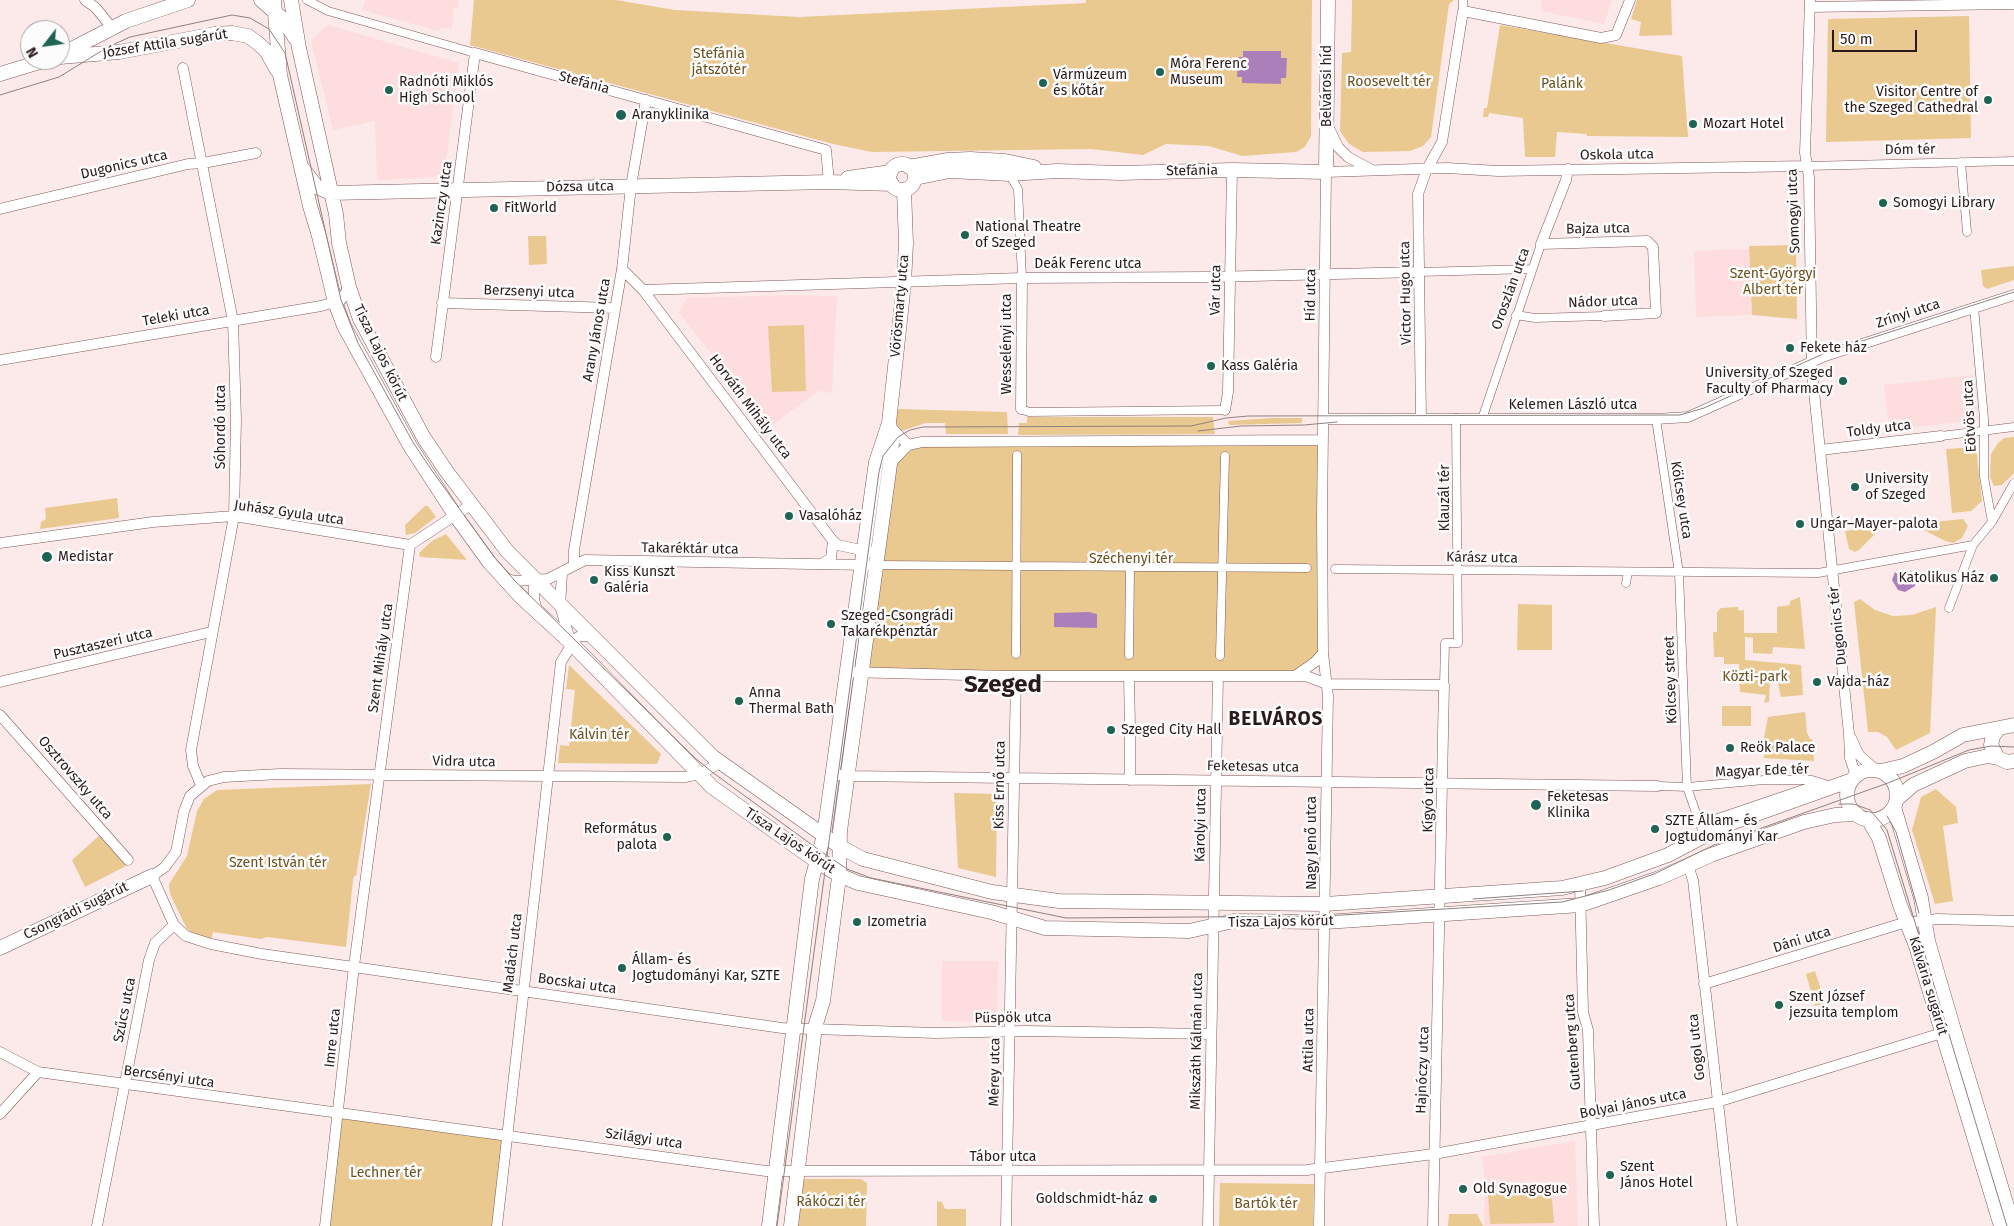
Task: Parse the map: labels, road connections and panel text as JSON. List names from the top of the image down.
{
  "streets": {
    "street": [
      "József Attila sugárút",
      "Stefánia",
      "Belvárosi híd",
      "Dóm tér",
      "Oskola utca",
      "Dugonics utca",
      "Dózsa utca",
      "Kazinczy utca",
      "Somogyi utca",
      "Bajza utca",
      "Deák Ferenc utca",
      "Oroszlán utca",
      "Vár utca",
      "Berzsenyi utca",
      "Victor Hugo utca",
      "Híd utca",
      "Nádor utca",
      "Vörösmarty utca",
      "Zrínyi utca",
      "Teleki utca",
      "Arany János utca",
      "Wesselényi utca",
      "Tisza Lajos körút",
      "Kelemen László utca",
      "Horváth Mihály utca",
      "Eötvös utca",
      "Sóhordó utca",
      "Toldy utca",
      "Klauzál tér",
      "Kölcsey utca",
      "Juhász Gyula utca",
      "Takaréktár utca",
      "Kárász utca",
      "Dugonics tér",
      "Pusztaszeri utca",
      "Szent Mihály utca",
      "Vidra utca",
      "Feketesas utca",
      "Magyar Ede tér",
      "Osztrovszky utca",
      "Kiss Ernő utca",
      "Kígyó utca",
      "Károlyi utca",
      "Nagy Jenő utca",
      "Csongrádi sugárút",
      "Dáni utca",
      "Madách utca",
      "Bocskai utca",
      "Kálvária sugárút",
      "Szűcs utca",
      "Püspök utca",
      "Imre utca",
      "Attila utca",
      "Mikszáth Kálmán utca",
      "Gutenberg utca",
      "Gogol utca",
      "Hajnóczy utca",
      "Mérey utca",
      "Bercsényi utca",
      "Bolyai János utca",
      "Szilágyi utca",
      "Tábor utca"
    ]
  },
  "crossings": [
    ["József Attila sugárút", "Tisza Lajos körút"],
    ["Stefánia", "Belvárosi híd"],
    ["Stefánia", "Dózsa utca"],
    ["Stefánia", "Kazinczy utca"],
    ["Stefánia", "Vár utca"],
    ["Stefánia", "Híd utca"],
    ["Stefánia", "Vörösmarty utca"],
    ["Stefánia", "Arany János utca"],
    ["Belvárosi híd", "Híd utca"],
    ["Dóm tér", "Oskola utca"],
    ["Dóm tér", "Somogyi utca"],
    ["Oskola utca", "Somogyi utca"],
    ["Oskola utca", "Oroszlán utca"],
    ["Oskola utca", "Victor Hugo utca"],
    ["Dugonics utca", "Sóhordó utca"],
    ["Dózsa utca", "Kazinczy utca"],
    ["Dózsa utca", "Arany János utca"],
    ["Dózsa utca", "Tisza Lajos körút"],
    ["Kazinczy utca", "Berzsenyi utca"],
    ["Somogyi utca", "Zrínyi utca"],
    ["Somogyi utca", "Kelemen László utca"],
    ["Somogyi utca", "Toldy utca"],
    ["Somogyi utca", "Kárász utca"],
    ["Somogyi utca", "Dugonics tér"],
    ["Bajza utca", "Oroszlán utca"],
    ["Bajza utca", "Nádor utca"],
    ["Deák Ferenc utca", "Oroszlán utca"],
    ["Deák Ferenc utca", "Vár utca"],
    ["Deák Ferenc utca", "Victor Hugo utca"],
    ["Deák Ferenc utca", "Híd utca"],
    ["Deák Ferenc utca", "Vörösmarty utca"],
    ["Deák Ferenc utca", "Wesselényi utca"],
    ["Deák Ferenc utca", "Horváth Mihály utca"],
    ["Oroszlán utca", "Nádor utca"],
    ["Oroszlán utca", "Kelemen László utca"],
    ["Berzsenyi utca", "Arany János utca"],
    ["Victor Hugo utca", "Kelemen László utca"],
    ["Híd utca", "Kelemen László utca"],
    ["Vörösmarty utca", "Tisza Lajos körút"],
    ["Vörösmarty utca", "Takaréktár utca"],
    ["Vörösmarty utca", "Feketesas utca"],
    ["Vörösmarty utca", "Bocskai utca"],
    ["Vörösmarty utca", "Püspök utca"],
    ["Vörösmarty utca", "Szilágyi utca"],
    ["Vörösmarty utca", "Tábor utca"],
    ["Zrínyi utca", "Kelemen László utca"],
    ["Zrínyi utca", "Eötvös utca"],
    ["Teleki utca", "Tisza Lajos körút"],
    ["Teleki utca", "Sóhordó utca"],
    ["Arany János utca", "Horváth Mihály utca"],
    ["Arany János utca", "Takaréktár utca"],
    ["Tisza Lajos körút", "Takaréktár utca"],
    ["Tisza Lajos körút", "Dugonics tér"],
    ["Tisza Lajos körút", "Kiss Ernő utca"],
    ["Tisza Lajos körút", "Kígyó utca"],
    ["Tisza Lajos körút", "Károlyi utca"],
    ["Tisza Lajos körút", "Nagy Jenő utca"],
    ["Tisza Lajos körút", "Attila utca"],
    ["Tisza Lajos körút", "Mikszáth Kálmán utca"],
    ["Tisza Lajos körút", "Gutenberg utca"],
    ["Tisza Lajos körút", "Gogol utca"],
    ["Tisza Lajos körút", "Hajnóczy utca"],
    ["Tisza Lajos körút", "Mérey utca"],
    ["Kelemen László utca", "Klauzál tér"],
    ["Kelemen László utca", "Kölcsey utca"],
    ["Sóhordó utca", "Juhász Gyula utca"],
    ["Sóhordó utca", "Pusztaszeri utca"],
    ["Klauzál tér", "Kárász utca"],
    ["Klauzál tér", "Kígyó utca"],
    ["Kölcsey utca", "Kárász utca"],
    ["Kölcsey utca", "Magyar Ede tér"],
    ["Juhász Gyula utca", "Szent Mihály utca"],
    ["Kárász utca", "Dugonics tér"],
    ["Szent Mihály utca", "Vidra utca"],
    ["Vidra utca", "Madách utca"],
    ["Feketesas utca", "Magyar Ede tér"],
    ["Feketesas utca", "Kiss Ernő utca"],
    ["Feketesas utca", "Kígyó utca"],
    ["Feketesas utca", "Károlyi utca"],
    ["Feketesas utca", "Nagy Jenő utca"],
    ["Kiss Ernő utca", "Mérey utca"],
    ["Kígyó utca", "Hajnóczy utca"],
    ["Károlyi utca", "Mikszáth Kálmán utca"],
    ["Nagy Jenő utca", "Attila utca"],
    ["Dáni utca", "Kálvária sugárút"],
    ["Dáni utca", "Gogol utca"],
    ["Madách utca", "Bocskai utca"],
    ["Madách utca", "Szilágyi utca"],
    ["Bocskai utca", "Püspök utca"],
    ["Bocskai utca", "Imre utca"],
    ["Kálvária sugárút", "Bolyai János utca"],
    ["Szűcs utca", "Bercsényi utca"],
    ["Püspök utca", "Mikszáth Kálmán utca"],
    ["Püspök utca", "Mérey utca"],
    ["Imre utca", "Bercsényi utca"],
    ["Attila utca", "Bolyai János utca"],
    ["Mikszáth Kálmán utca", "Tábor utca"],
    ["Gutenberg utca", "Bolyai János utca"],
    ["Gogol utca", "Bolyai János utca"],
    ["Hajnóczy utca", "Bolyai János utca"],
    ["Mérey utca", "Tábor utca"],
    ["Szilágyi utca", "Tábor utca"]
  ],
  "districts": ["Szeged", "BELVÁROS"],
  "parks": [
    "Stefánia játszótér",
    "Roosevelt tér",
    "Palánk",
    "Szent-Györgyi Albert tér",
    "Széchenyi tér",
    "Közti-park",
    "Kálvin tér",
    "Szent István tér",
    "Lechner tér",
    "Rákóczi tér",
    "Bartók tér"
  ],
  "places": [
    "Móra Ferenc Museum",
    "Vármúzeum és kőtár",
    "Radnóti Miklós High School",
    "Visitor Centre of the Szeged Cathedral",
    "Aranyklinika",
    "Mozart Hotel",
    "Somogyi Library",
    "FitWorld",
    "National Theatre of Szeged",
    "Fekete ház",
    "Kass Galéria",
    "University of Szeged Faculty of Pharmacy",
    "University of Szeged",
    "Vasalóház",
    "Ungár–Mayer-palota",
    "Medistar",
    "Katolikus Ház",
    "Kiss Kunszt Galéria",
    "Szeged-Csongrádi Takarékpénztár",
    "Vajda-ház",
    "Anna Thermal Bath",
    "Szeged City Hall",
    "Reök Palace",
    "Feketesas Klinika",
    "SZTE Állam- és Jogtudományi Kar",
    "Református palota",
    "Izometria",
    "Állam- és Jogtudományi Kar, SZTE",
    "Szent József jezsuita templom",
    "Szent János Hotel",
    "Old Synagogue",
    "Goldschmidt-ház"
  ],
  "scale_bar": "50 m",
  "north": "bottom left"
}
